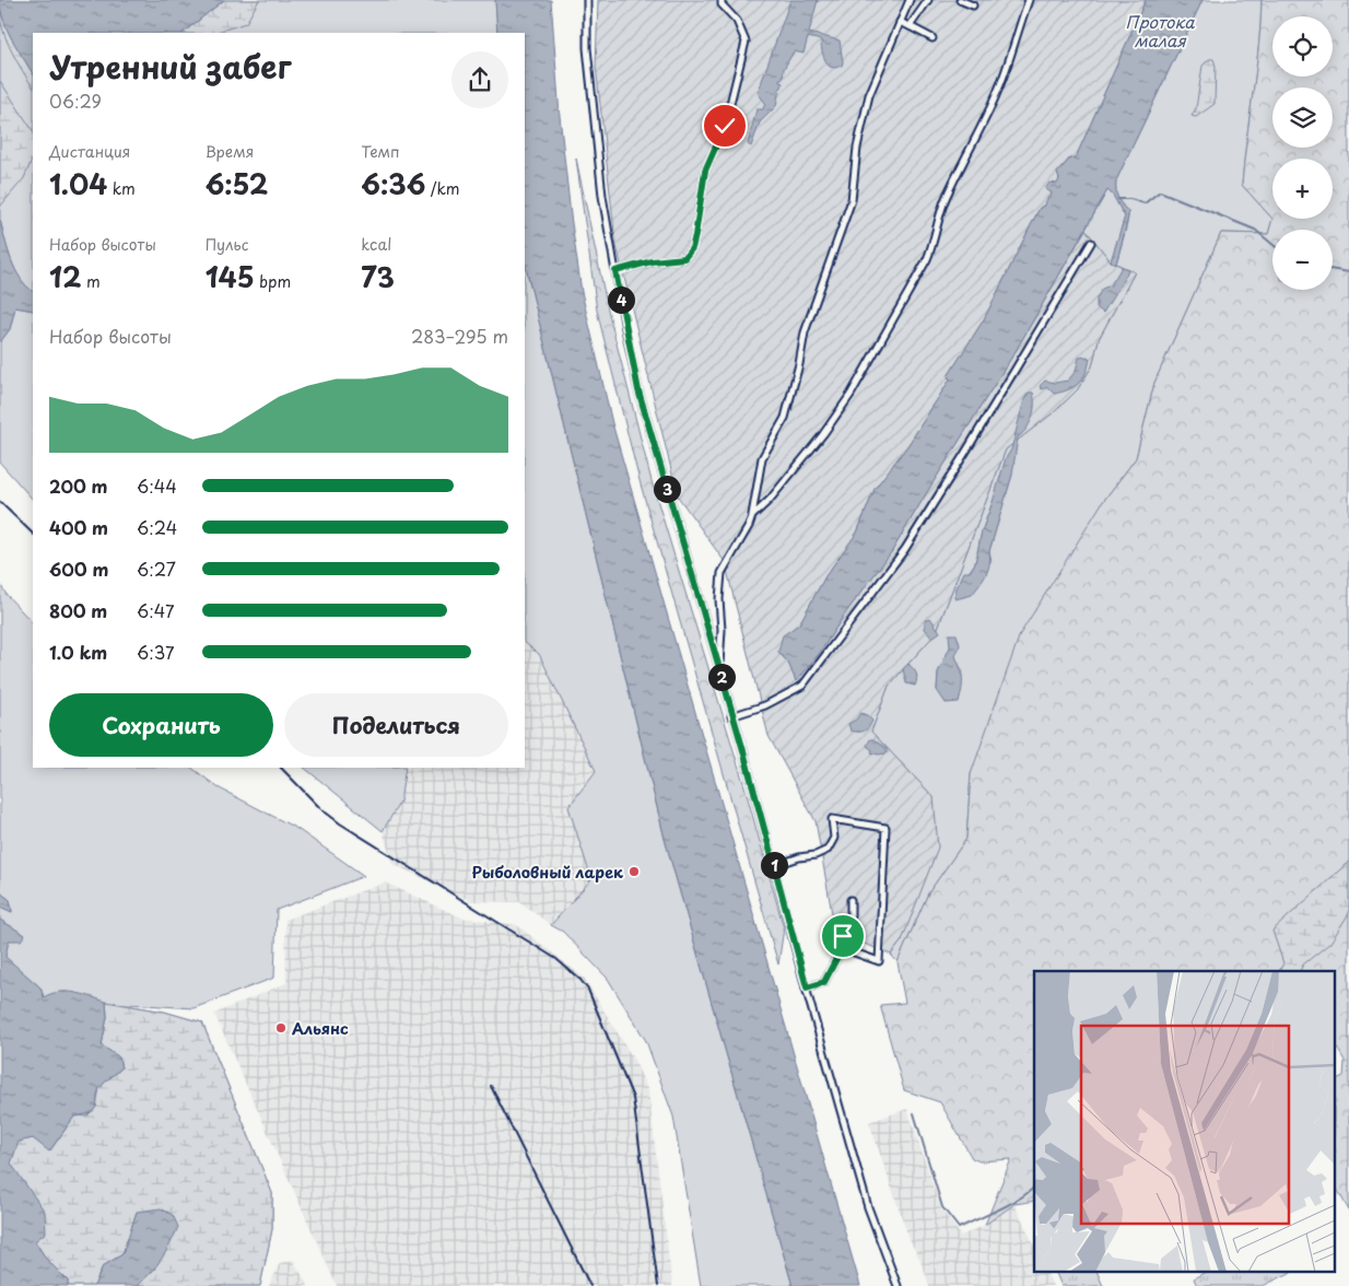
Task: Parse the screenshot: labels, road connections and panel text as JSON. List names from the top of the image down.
{
  "water": ["Протока малая"],
  "places": ["Рыболовный ларек", "Альянс"],
  "page": {
    "map_buttons": ["+", "−"],
    "heading": ["Утренний забег", "06:29"],
    "stats": [
      ["Дистанция", "1.04 km"],
      ["Время", "6:52"],
      ["Темп", "6:36 /km"],
      ["Набор высоты", "12 m"],
      ["Пульс", "145 bpm"],
      ["kcal", "73"]
    ],
    "pins": [
      "4",
      "3",
      "2",
      "1"
    ],
    "chart": ["Набор высоты", "283–295 m"],
    "list": [
      {
        "name": "200 m",
        "note": "6:44"
      },
      {
        "name": "400 m",
        "note": "6:24"
      },
      {
        "name": "600 m",
        "note": "6:27"
      },
      {
        "name": "800 m",
        "note": "6:47"
      },
      {
        "name": "1.0 km",
        "note": "6:37"
      }
    ],
    "buttons": ["Сохранить", "Поделиться"]
  }
}
